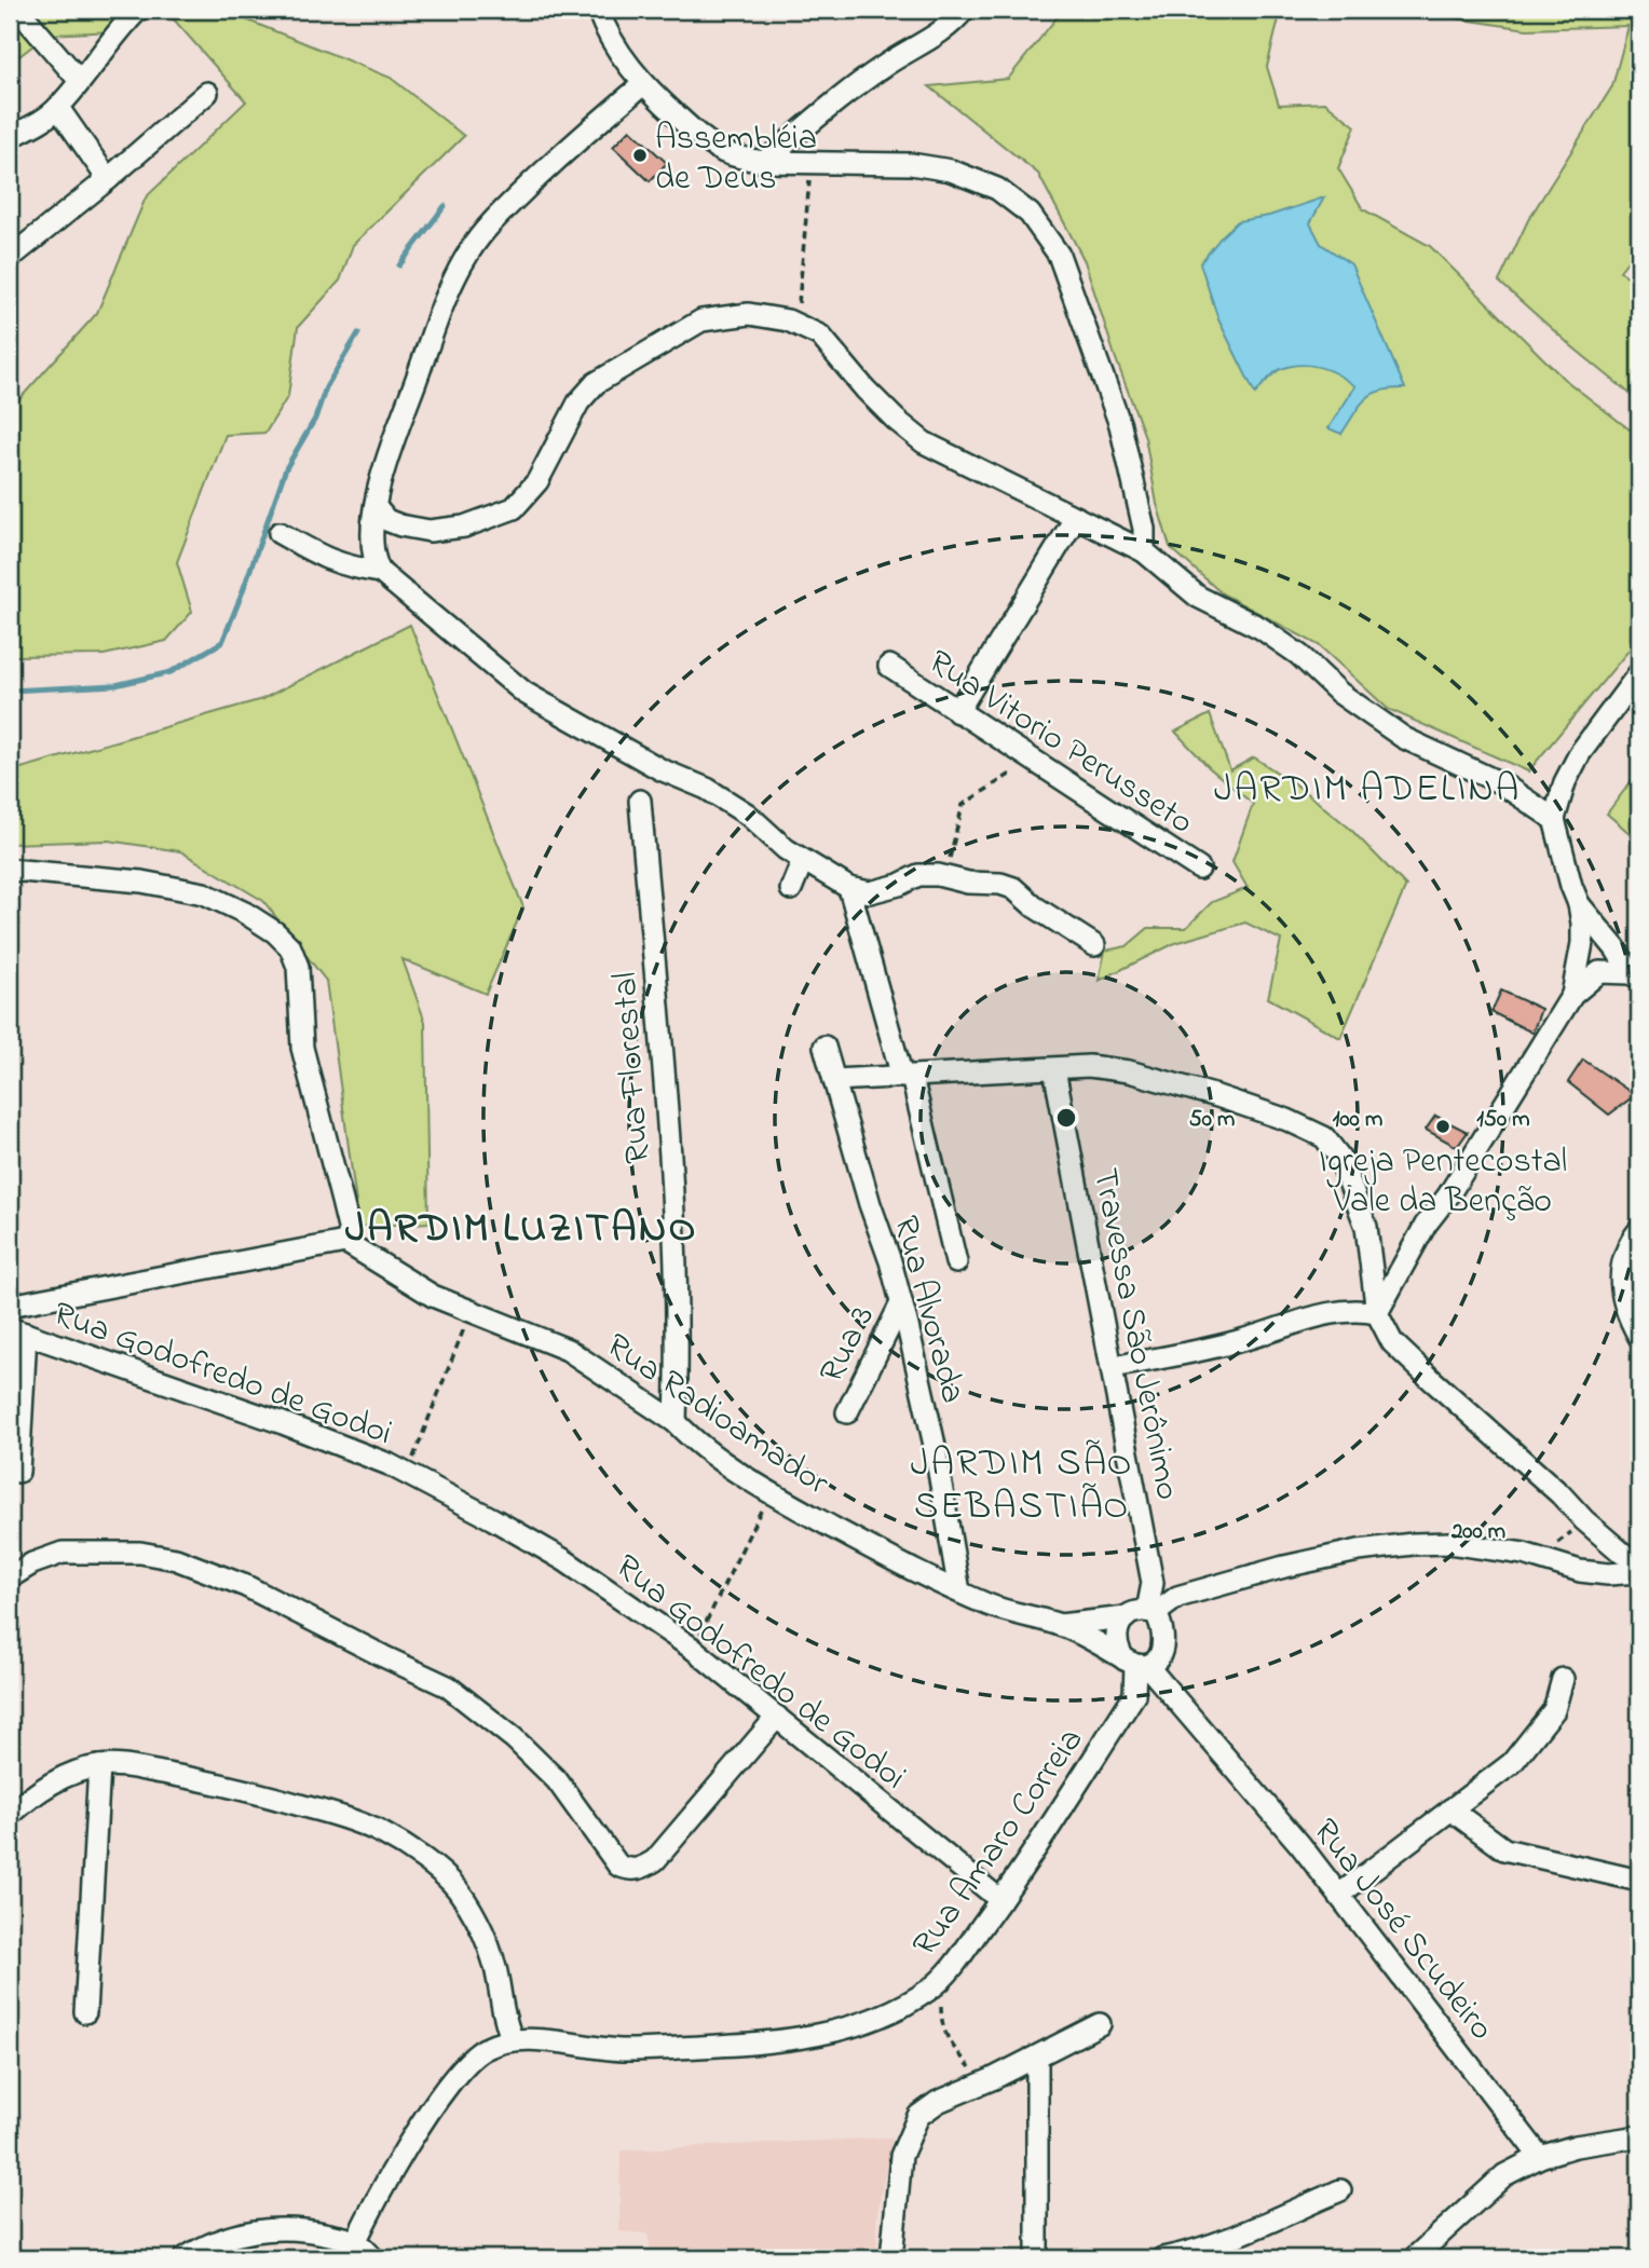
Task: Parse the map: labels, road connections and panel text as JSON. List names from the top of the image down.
{
  "streets": {
    "street": [
      "Rua Vitorio Perusseto",
      "Rua Florestal",
      "Rua Alvorada",
      "Travessa São Jerônimo",
      "Rua 3",
      "Rua Godofredo de Godoi",
      "Rua Radioamador",
      "Rua Amaro Correia",
      "Rua José Scudeiro"
    ]
  },
  "crossings": [
    ["Rua Florestal", "Rua Radioamador"],
    ["Rua Alvorada", "Rua 3"],
    ["Rua Alvorada", "Rua Radioamador"],
    ["Travessa São Jerônimo", "Rua Radioamador"],
    ["Travessa São Jerônimo", "Rua Amaro Correia"],
    ["Travessa São Jerônimo", "Rua José Scudeiro"],
    ["Rua Godofredo de Godoi", "Rua Amaro Correia"],
    ["Rua Radioamador", "Rua Amaro Correia"],
    ["Rua Radioamador", "Rua José Scudeiro"],
    ["Rua Amaro Correia", "Rua José Scudeiro"]
  ],
  "districts": ["JARDIM ADELINA", "JARDIM LUZITANO", "JARDIM SÃO SEBASTIÃO"],
  "places": ["Assembléia de Deus", "Igreja Pentecostal Vale da Benção"],
  "rings": [
    "50 m",
    "100 m",
    "150 m",
    "200 m"
  ]
}
